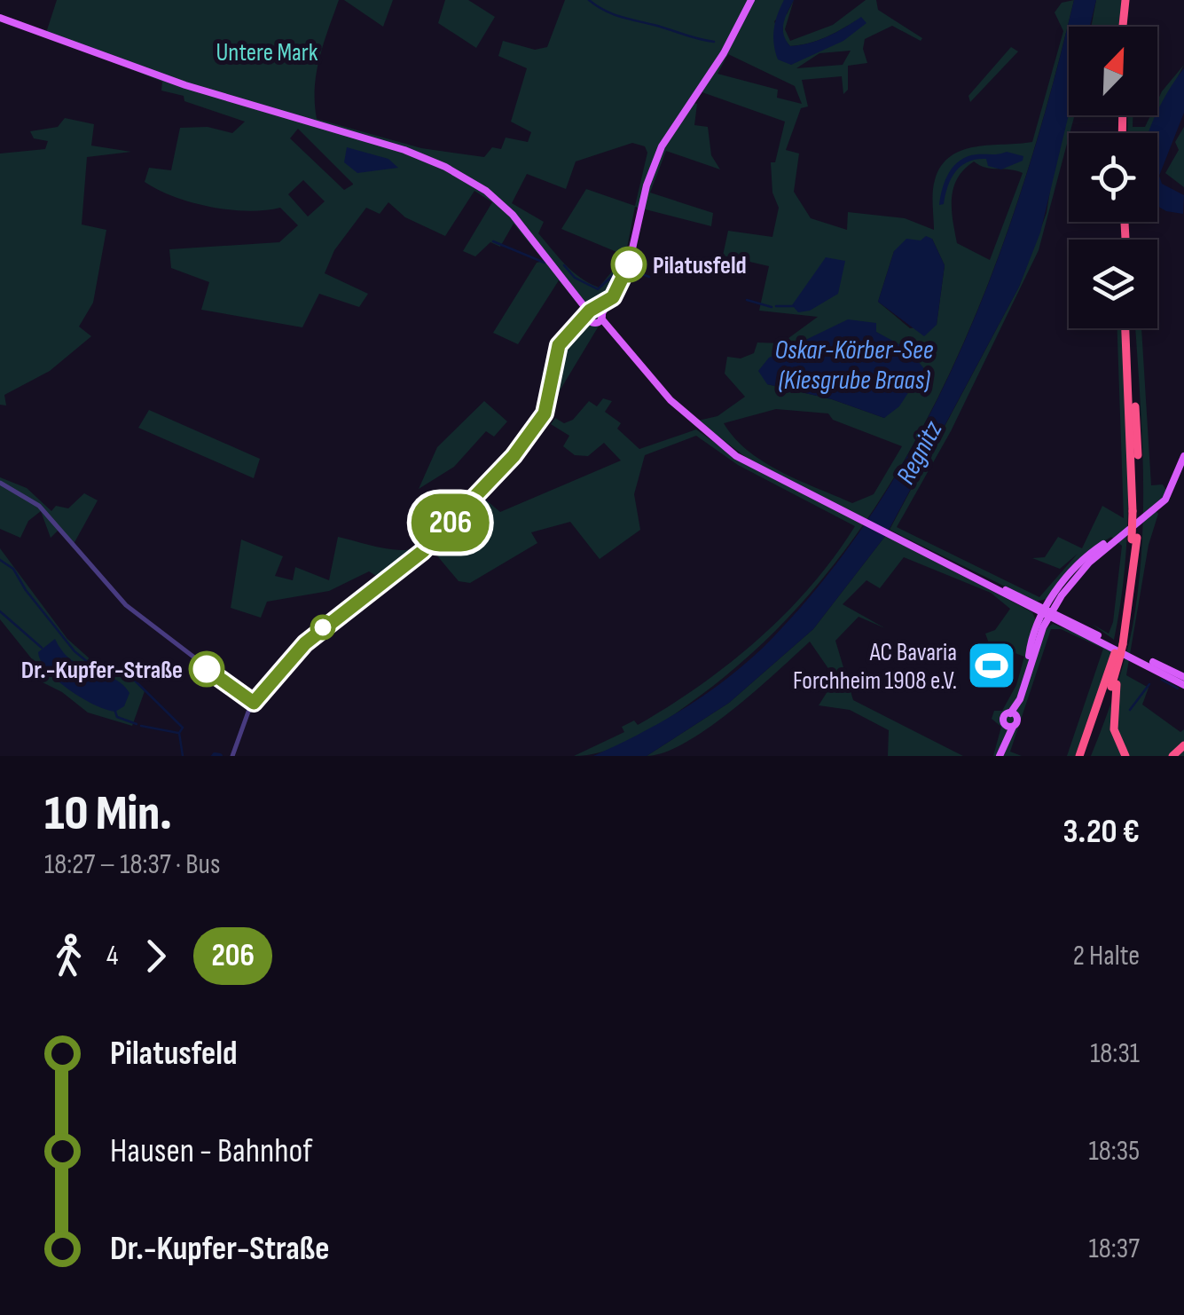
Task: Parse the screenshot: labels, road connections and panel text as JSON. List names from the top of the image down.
{
  "water": ["Oskar-Körber-See (Kiesgrube Braas)", "Regnitz"],
  "parks": ["Untere Mark"],
  "places": {
    "other": ["Pilatusfeld", "Dr.-Kupfer-Straße"],
    "sports": ["AC Bavaria Forchheim 1908 e.V."]
  },
  "lines": ["bus line 206"],
  "north": "top right",
  "page": {
    "on_map": "206",
    "heading": ["10 Min.", "18:27 – 18:37 · Bus", "3.20 €"],
    "legs": ["4", "206", "2 Halte"],
    "list": [
      {
        "name": "Pilatusfeld",
        "value": "18:31"
      },
      {
        "name": "Hausen - Bahnhof",
        "value": "18:35"
      },
      {
        "name": "Dr.-Kupfer-Straße",
        "value": "18:37"
      }
    ]
  }
}
